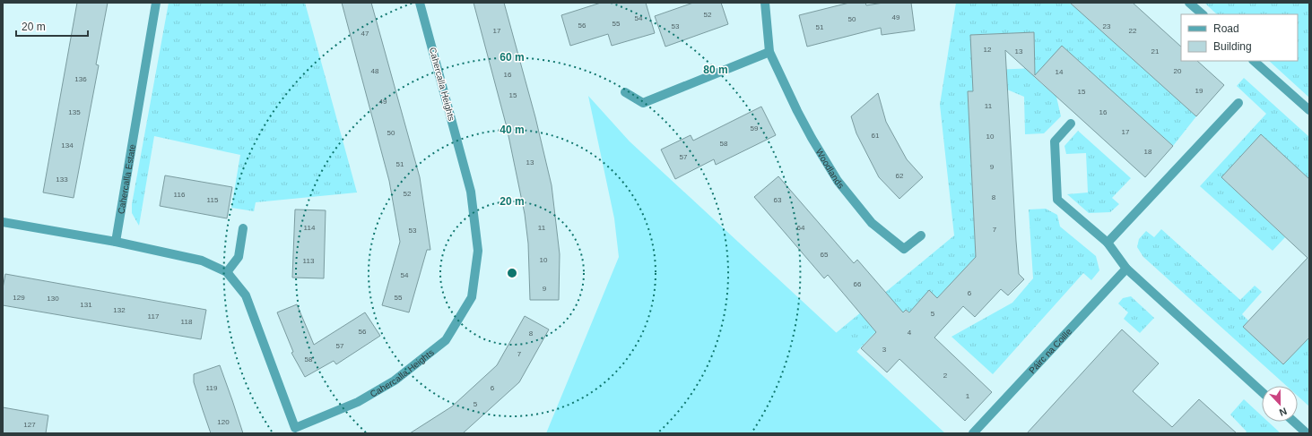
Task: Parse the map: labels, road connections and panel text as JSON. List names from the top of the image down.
{
  "streets": {
    "street": [
      "Cahercalla Heights",
      "Woodlands",
      "Cahercalla Estate",
      "Páirc na Coille"
    ]
  },
  "crossings": [
    ["Cahercalla Heights", "Cahercalla Estate"]
  ],
  "house_numbers": [
    "52",
    "49",
    "54",
    "50",
    "55",
    "56",
    "53",
    "23",
    "51",
    "17",
    "22",
    "47",
    "12",
    "13",
    "21",
    "48",
    "20",
    "14",
    "16",
    "136",
    "19",
    "15",
    "15",
    "49",
    "11",
    "135",
    "16",
    "59",
    "17",
    "50",
    "61",
    "10",
    "58",
    "134",
    "18",
    "57",
    "13",
    "51",
    "9",
    "62",
    "133",
    "52",
    "116",
    "8",
    "115",
    "63",
    "114",
    "11",
    "64",
    "7",
    "53",
    "65",
    "10",
    "113",
    "54",
    "66",
    "9",
    "6",
    "129",
    "55",
    "130",
    "131",
    "132",
    "5",
    "117",
    "118",
    "56",
    "4",
    "8",
    "57",
    "3",
    "7",
    "58",
    "2",
    "119",
    "6",
    "1",
    "5",
    "120",
    "127"
  ],
  "legend": ["Road", "Building"],
  "scale_bar": "20 m",
  "north": "bottom",
  "rings": [
    "60 m",
    "80 m",
    "40 m",
    "20 m"
  ]
}
